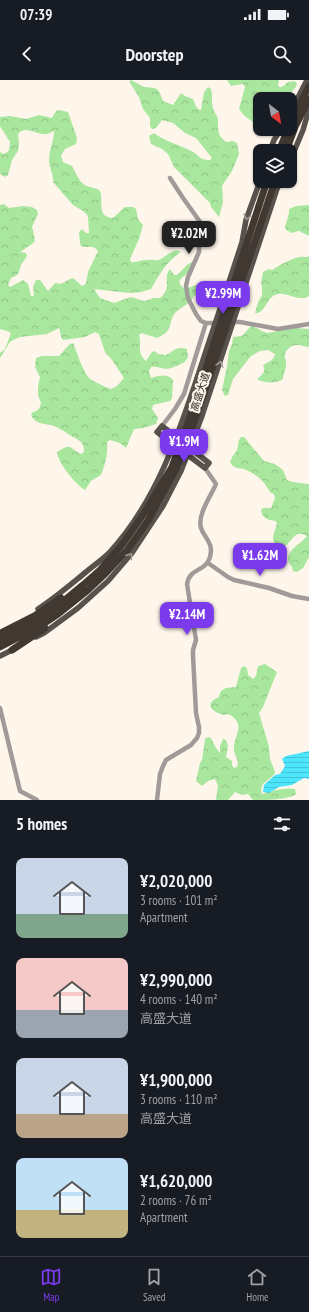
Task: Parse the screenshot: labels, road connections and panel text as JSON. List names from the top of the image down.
{
  "streets": {
    "highway": ["高盛大道"]
  },
  "north": "bottom right",
  "page": {
    "status": "07:39",
    "header": "Doorstep",
    "price": [
      "¥2.02M",
      "¥2.99M",
      "¥1.9M",
      "¥1.62M",
      "¥2.14M"
    ],
    "heading": "5 homes",
    "list": [
      {
        "name": "¥2,020,000",
        "note": "3 rooms · 101 m² · Apartment"
      },
      {
        "name": "¥2,990,000",
        "note": "4 rooms · 140 m² · 高盛大道"
      },
      {
        "name": "¥1,900,000",
        "note": "3 rooms · 110 m² · 高盛大道"
      },
      {
        "name": "¥1,620,000",
        "note": "2 rooms · 76 m² · Apartment"
      }
    ],
    "tabs": ["Map", "Saved", "Home"]
  }
}
